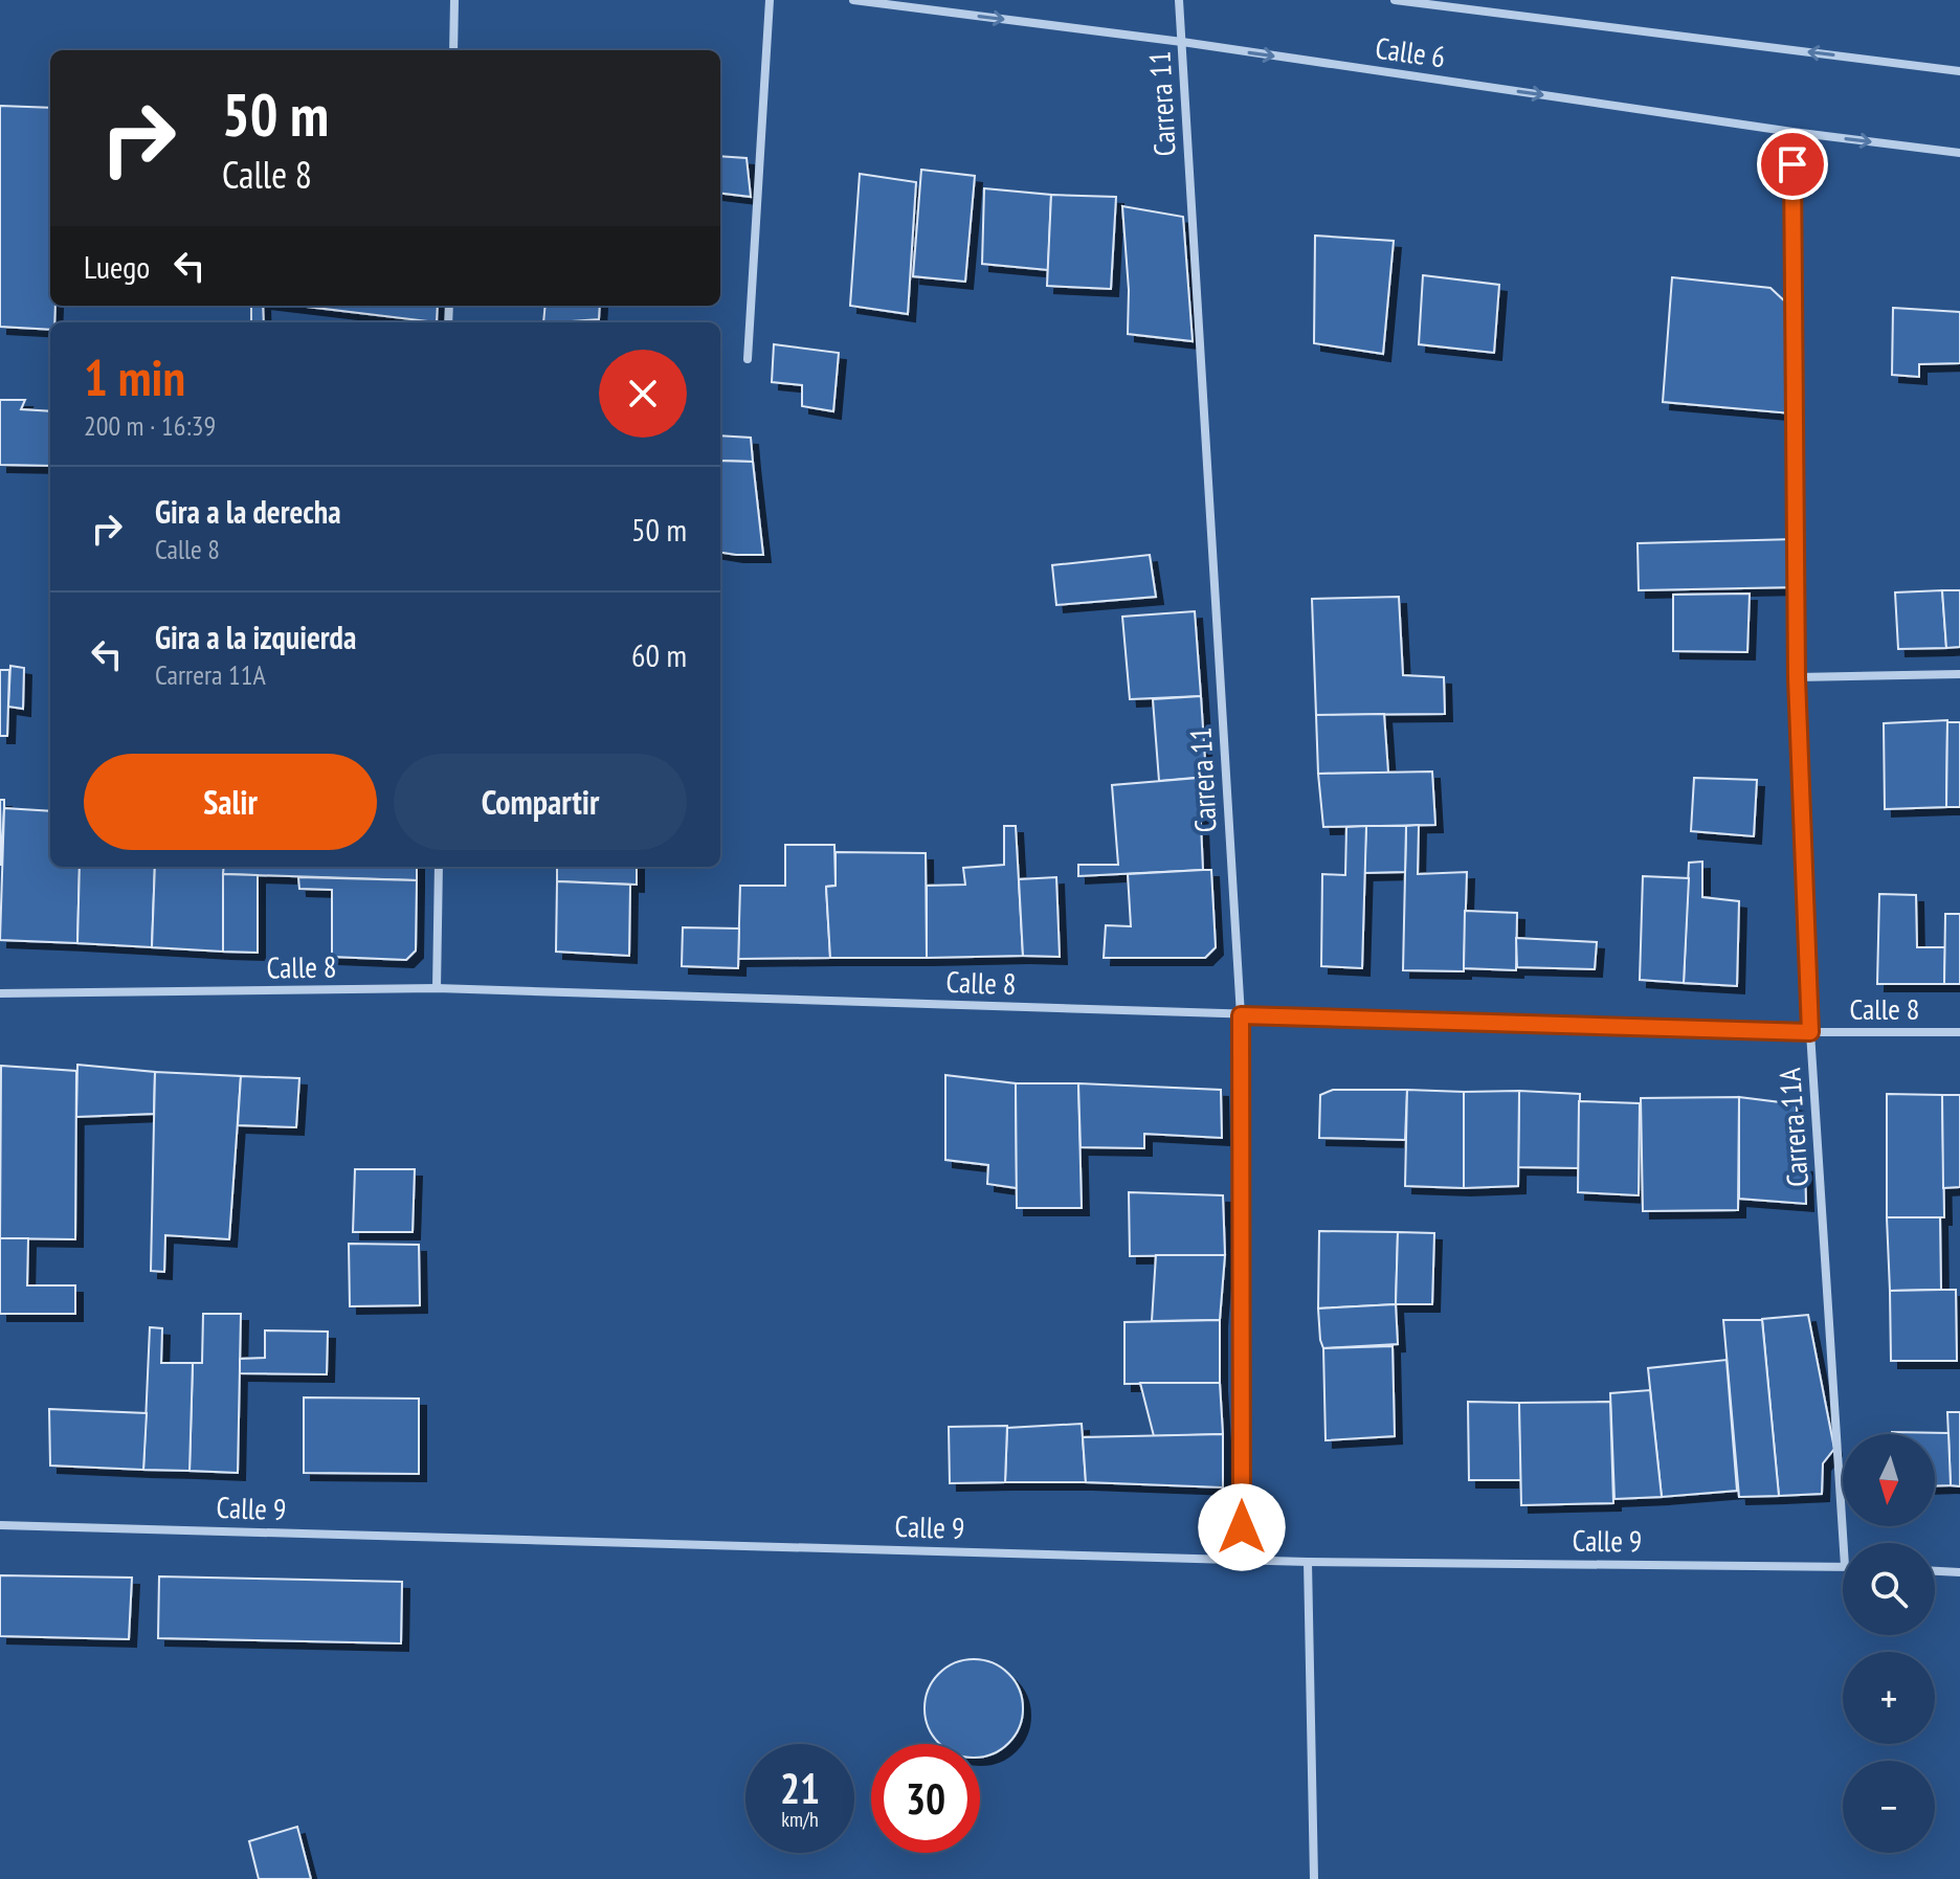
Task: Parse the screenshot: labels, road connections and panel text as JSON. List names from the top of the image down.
{
  "streets": {
    "street": [
      "Calle 6",
      "Carrera 11",
      "Calle 8",
      "Carrera 11A",
      "Calle 9"
    ]
  },
  "crossings": [
    ["Calle 6", "Carrera 11"],
    ["Calle 6", "Carrera 11A"],
    ["Carrera 11", "Calle 8"],
    ["Carrera 11", "Calle 9"],
    ["Calle 8", "Carrera 11A"]
  ],
  "north": "bottom",
  "page": {
    "turn": ["50 m", "Calle 8"],
    "then": "Luego",
    "heading": ["1 min", "200 m · 16:39"],
    "list": [
      {
        "name": "Gira a la derecha",
        "note": "Calle 8",
        "value": "50 m"
      },
      {
        "name": "Gira a la izquierda",
        "note": "Carrera 11A",
        "value": "60 m"
      }
    ],
    "buttons": ["Salir", "Compartir"],
    "map_buttons": ["+", "−"],
    "speed": "21 km/h",
    "limit": "30"
  }
}
